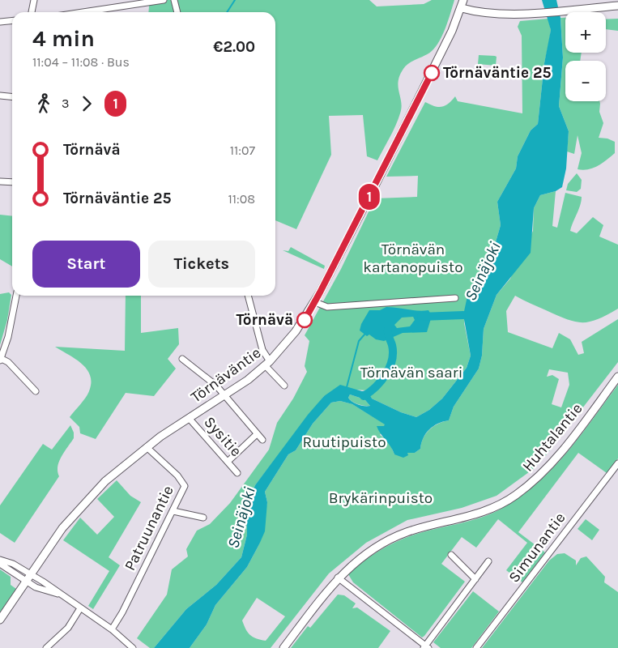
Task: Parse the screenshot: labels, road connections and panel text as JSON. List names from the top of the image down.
{
  "streets": {
    "main road": ["Törnäväntie", "Huhtalantie"],
    "street": ["Sysitie", "Patruunantie", "Simunantie"]
  },
  "crossings": [
    ["Törnäväntie", "Sysitie"],
    ["Törnäväntie", "Patruunantie"]
  ],
  "water": ["Seinäjoki"],
  "parks": [
    "Törnävän kartanopuisto",
    "Törnävän saari",
    "Ruutipuisto",
    "Brykärinpuisto"
  ],
  "places": ["Törnäväntie 25", "Törnävä"],
  "lines": ["bus line 1"],
  "page": {
    "on_map": "1",
    "map_buttons": ["+", "−"],
    "heading": ["4 min", "11:04 – 11:08 · Bus", "€2.00"],
    "legs": ["3", "1"],
    "list": [
      {
        "name": "Törnävä",
        "value": "11:07"
      },
      {
        "name": "Törnäväntie 25",
        "value": "11:08"
      }
    ],
    "buttons": ["Start", "Tickets"]
  }
}
